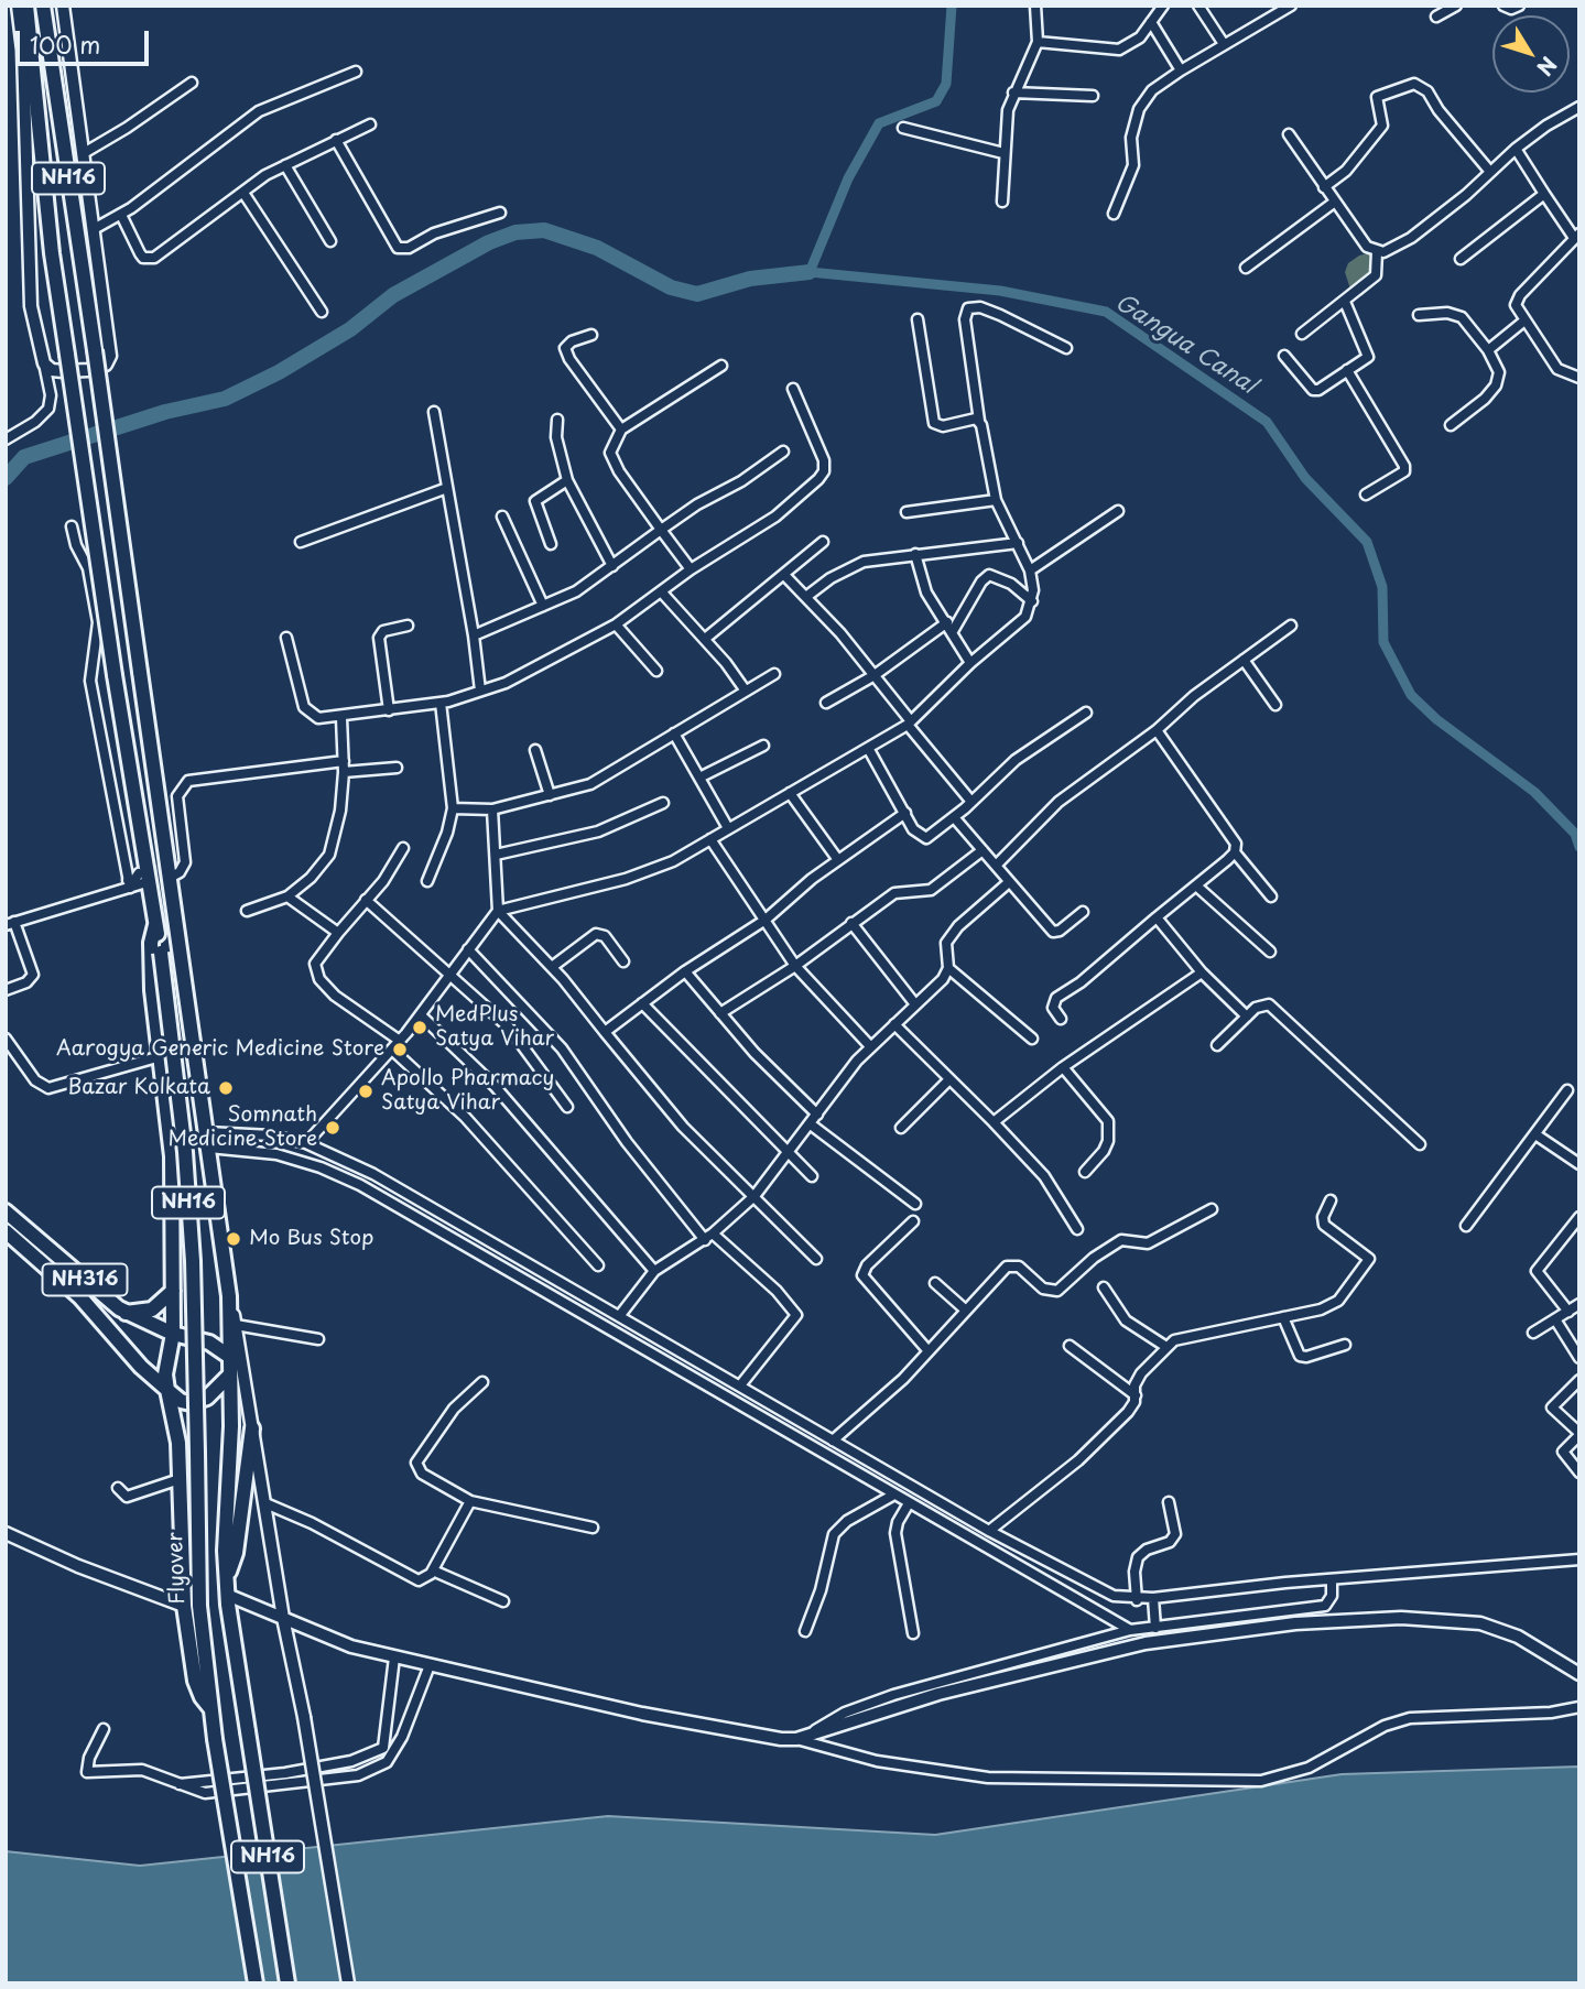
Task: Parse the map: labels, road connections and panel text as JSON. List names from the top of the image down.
{
  "streets": {
    "highway": ["NH16", "NH316", "Flyover"]
  },
  "crossings": [
    ["NH16", "NH316"],
    ["NH16", "Flyover"]
  ],
  "water": ["Gangua Canal"],
  "places": [
    "MedPlus Satya Vihar",
    "Aarogya Generic Medicine Store",
    "Bazar Kolkata",
    "Apollo Pharmacy Satya Vihar",
    "Somnath Medicine Store",
    "Mo Bus Stop"
  ],
  "scale_bar": "100 m",
  "north": "bottom right"
}
